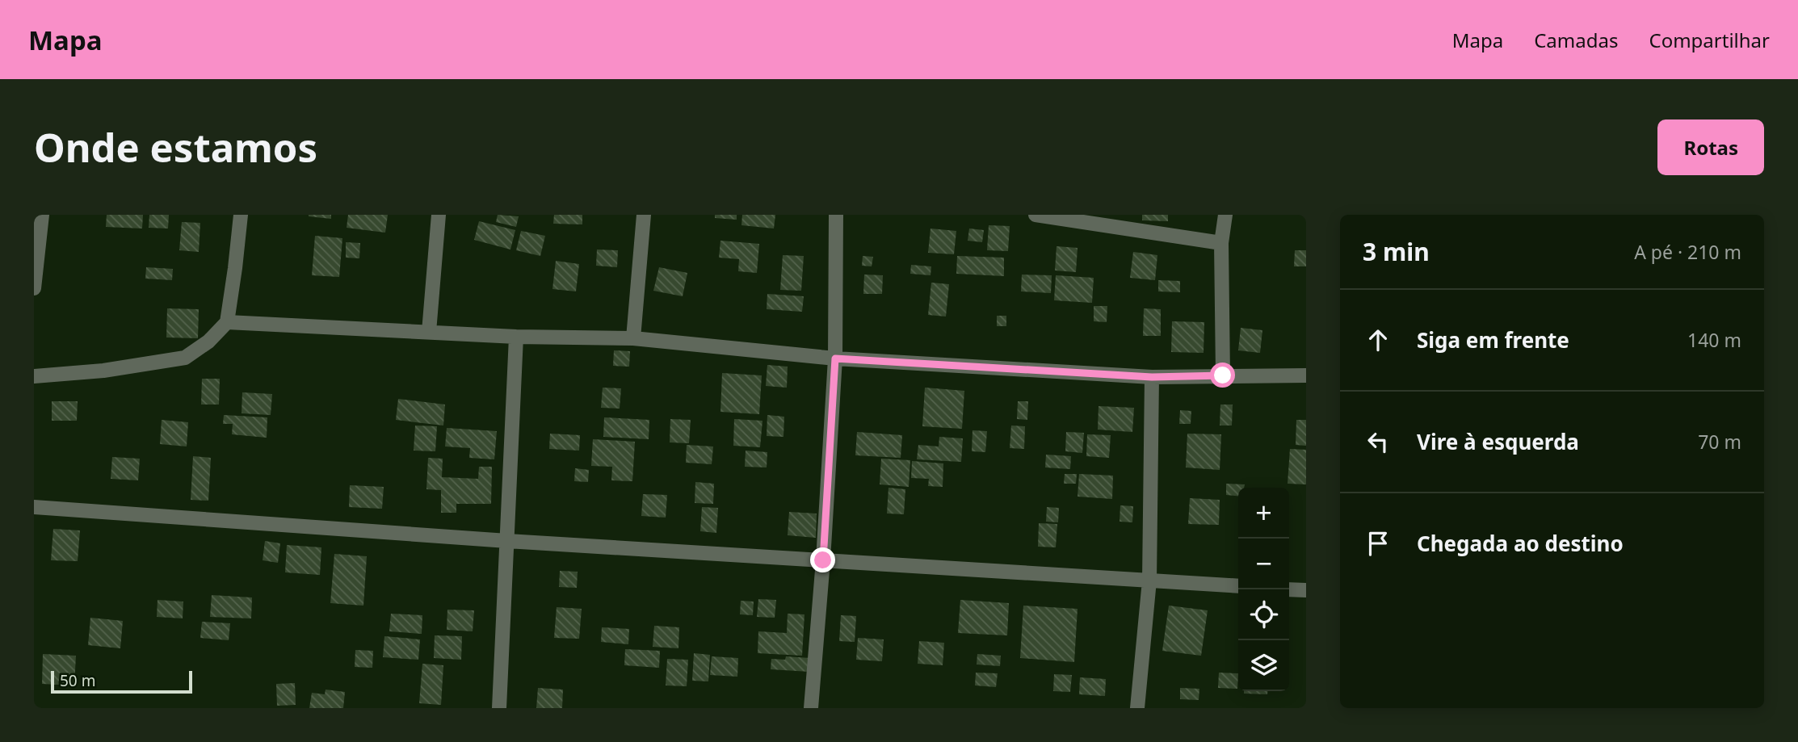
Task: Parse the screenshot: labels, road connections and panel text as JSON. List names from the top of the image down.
{
  "scale_bar": "50 m",
  "page": {
    "header": "Mapa",
    "nav": ["Mapa", "Camadas", "Compartilhar"],
    "buttons": "Rotas",
    "title": "Onde estamos",
    "heading": ["3 min", "A pé · 210 m"],
    "list": [
      ["Siga em frente", "140 m"],
      ["Vire à esquerda", "70 m"],
      "Chegada ao destino"
    ],
    "map_buttons": ["+", "−"],
    "scale": "50 m"
  }
}
